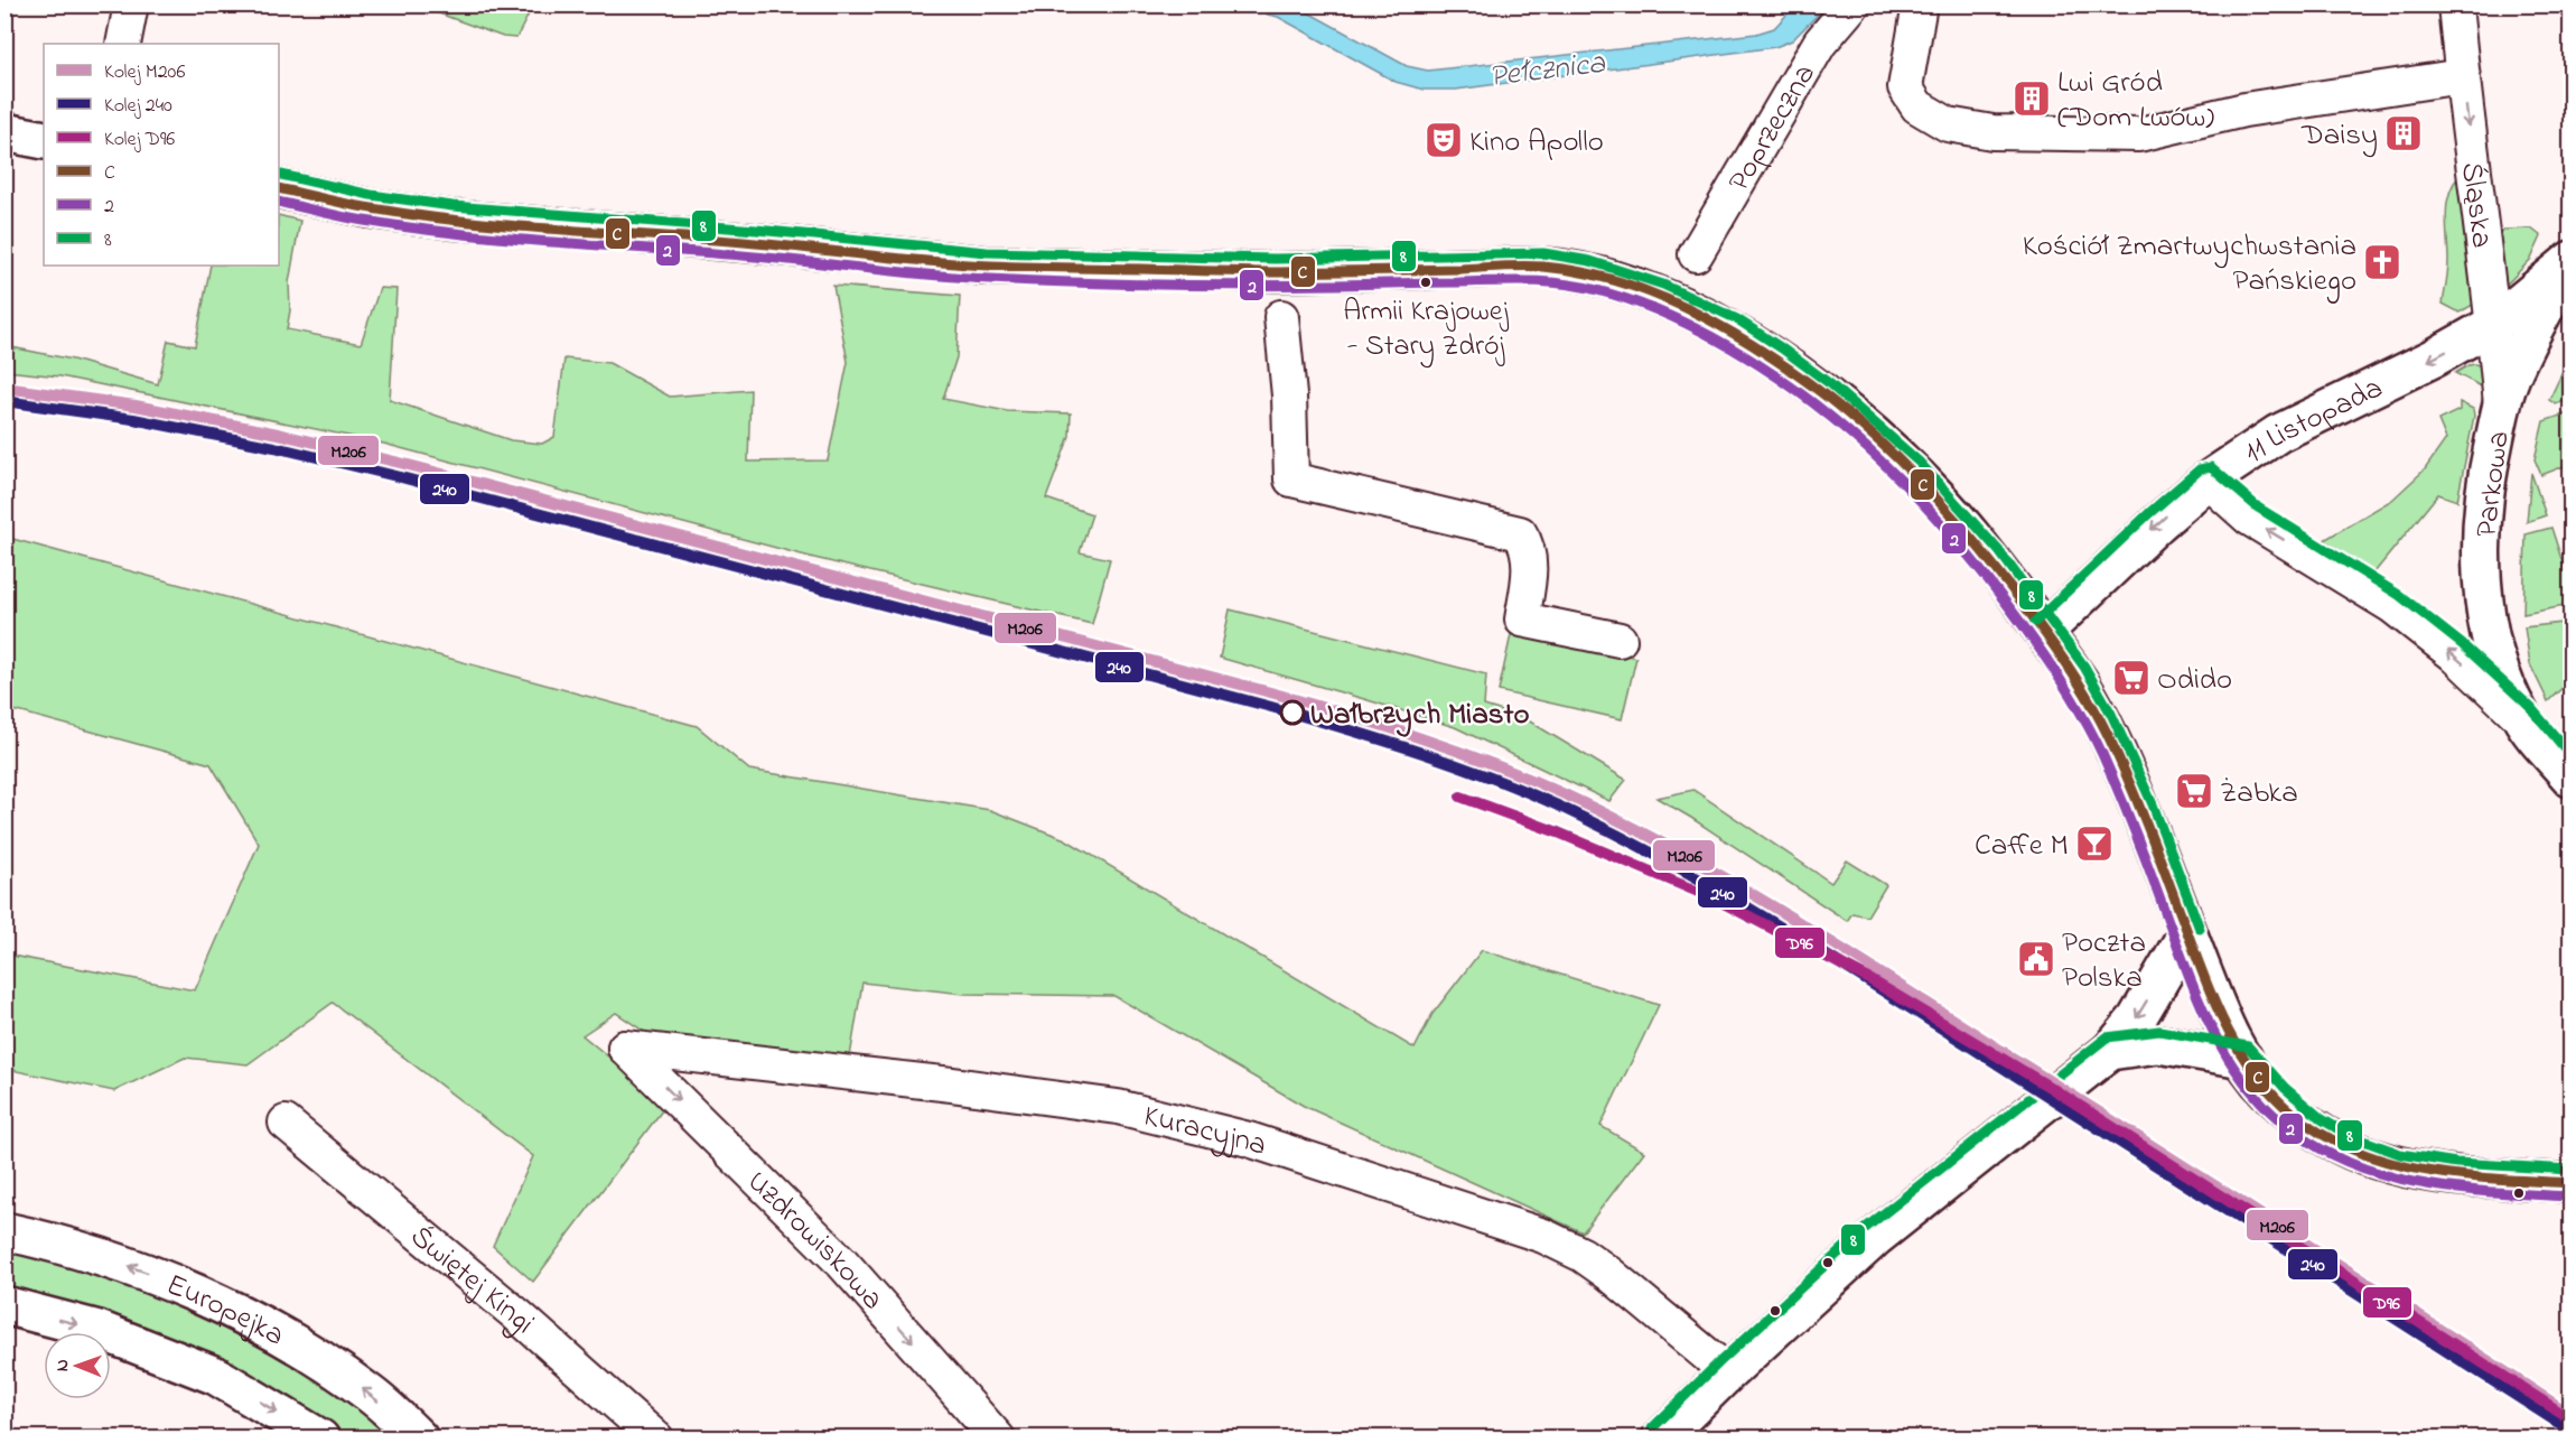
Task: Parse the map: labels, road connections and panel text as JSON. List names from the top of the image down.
{
  "streets": {
    "main road": ["11 Listopada", "Parkowa", "Europejka"],
    "street": [
      "Poprzeczna",
      "Śląska",
      "Kuracyjna",
      "Uzdrowiskowa",
      "Świętej Kingi"
    ]
  },
  "crossings": [
    ["Śląska", "11 Listopada"],
    ["Śląska", "Parkowa"],
    ["11 Listopada", "Parkowa"],
    ["Kuracyjna", "Uzdrowiskowa"]
  ],
  "one_way": [
    "Śląska",
    "11 Listopada",
    "Parkowa",
    "Uzdrowiskowa"
  ],
  "water": ["Pełcznica"],
  "places": {
    "building": ["Lwi Gród (Dom Lwów)", "Daisy"],
    "theatre": ["Kino Apollo"],
    "church": ["Kościół Zmartwychwstania Pańskiego"],
    "other": ["Armii Krajowej - Stary Zdrój", "Wałbrzych Miasto"],
    "supermarket": ["Odido", "Żabka"],
    "bar": ["Caffe M"],
    "public building": ["Poczta Polska"]
  },
  "lines": [
    "transit line 8",
    "transit line C",
    "transit line 2",
    "rail line M206",
    "rail line 240",
    "rail line D96"
  ],
  "legend": [
    "Kolej M206",
    "Kolej 240",
    "Kolej D96",
    "C",
    "2",
    "8"
  ],
  "north": "left"
}
